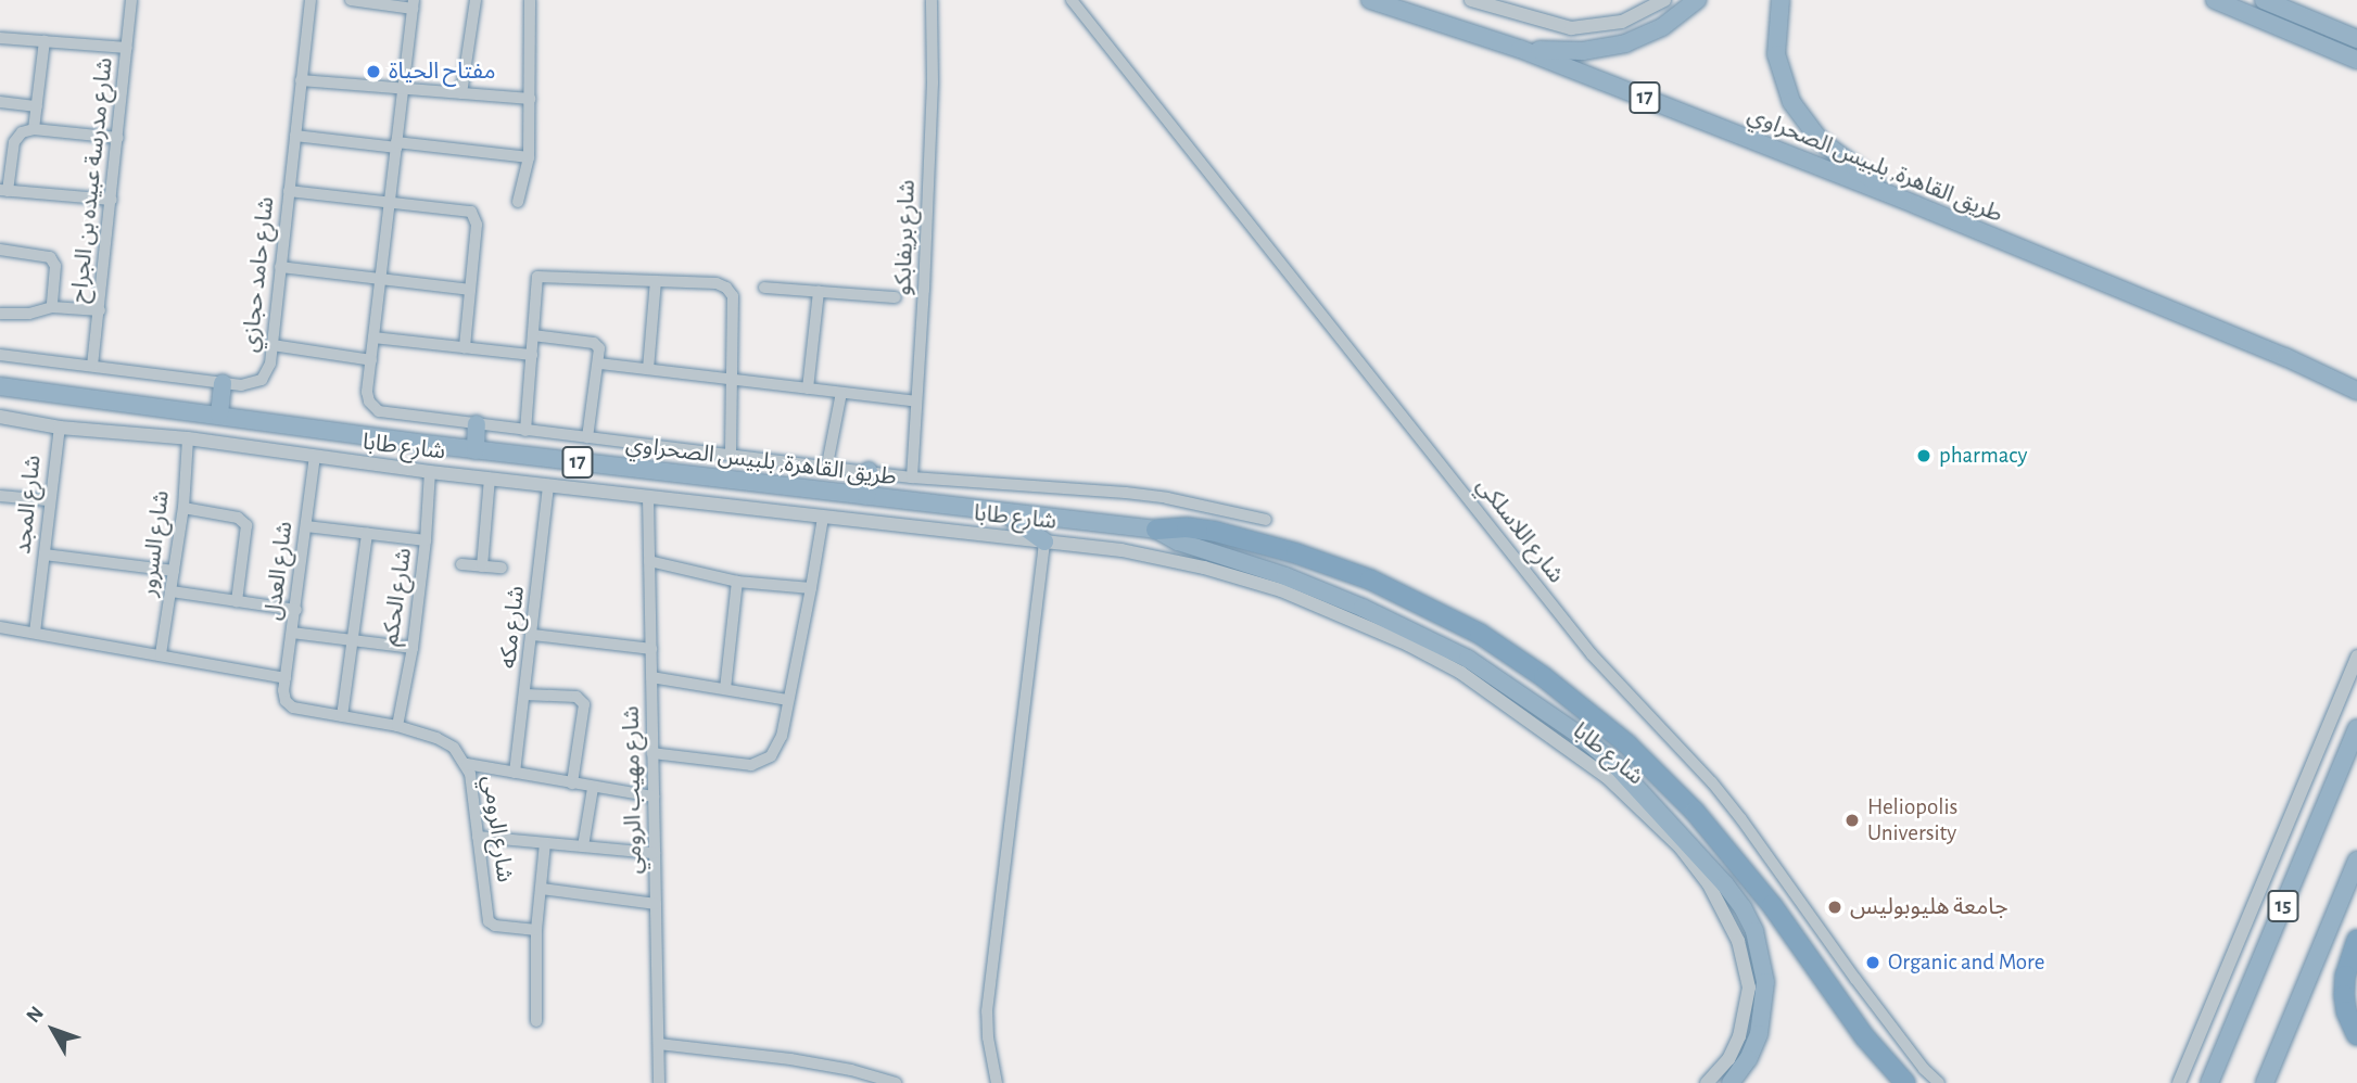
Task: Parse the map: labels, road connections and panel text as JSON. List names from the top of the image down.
{
  "streets": {
    "highway": ["17", "طريق القاهرة, بلبيس الصحراوي", "15"],
    "street": [
      "شارع مدرسة عبيده بن الجراح",
      "شارع بريفابكو",
      "شارع حامد حجازي",
      "شارع طابا",
      "شارع المجد",
      "شارع اللاسلكي",
      "شارع السرور",
      "شارع العدل",
      "شارع الحكم",
      "شارع مكه",
      "شارع مهيب الرومي",
      "شارع الرومي"
    ]
  },
  "crossings": [
    ["طريق القاهرة, بلبيس الصحراوي", "شارع طابا"],
    ["شارع مدرسة عبيده بن الجراح", "شارع حامد حجازي"],
    ["شارع طابا", "شارع المجد"],
    ["شارع طابا", "شارع السرور"],
    ["شارع طابا", "شارع العدل"],
    ["شارع طابا", "شارع الحكم"],
    ["شارع طابا", "شارع مكه"],
    ["شارع طابا", "شارع مهيب الرومي"],
    ["شارع العدل", "شارع الرومي"],
    ["شارع الحكم", "شارع الرومي"]
  ],
  "places": [
    "مفتاح الحياة",
    "pharmacy",
    "Heliopolis University",
    "جامعة هليوبوليس",
    "Organic and More"
  ],
  "north": "top left"
}
